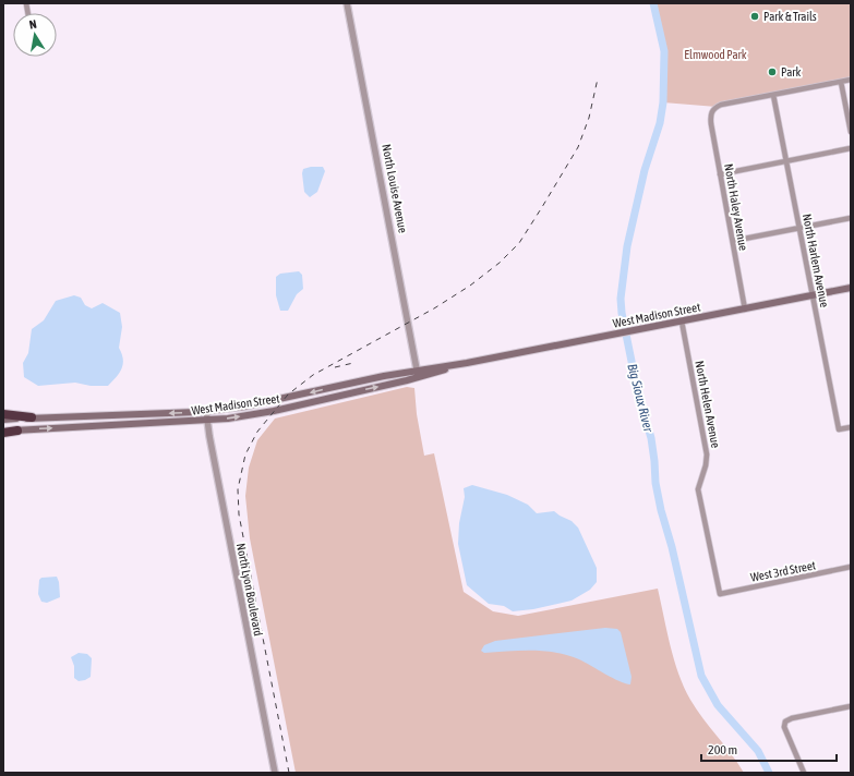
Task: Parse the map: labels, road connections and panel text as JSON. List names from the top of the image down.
{
  "streets": {
    "main road": ["West Madison Street"],
    "street": [
      "North Louise Avenue",
      "North Haley Avenue",
      "North Harlem Avenue",
      "North Helen Avenue",
      "West 3rd Street",
      "North Lyon Boulevard"
    ]
  },
  "crossings": [
    ["North Louise Avenue", "West Madison Street"],
    ["North Haley Avenue", "North Harlem Avenue"],
    ["North Haley Avenue", "West Madison Street"],
    ["North Harlem Avenue", "West Madison Street"],
    ["West Madison Street", "North Helen Avenue"],
    ["West Madison Street", "North Lyon Boulevard"],
    ["North Helen Avenue", "West 3rd Street"]
  ],
  "water": ["Big Sioux River"],
  "parks": ["Elmwood Park"],
  "places": ["Park & Trails", "Park"],
  "scale_bar": "200 m",
  "north": "top"
}
